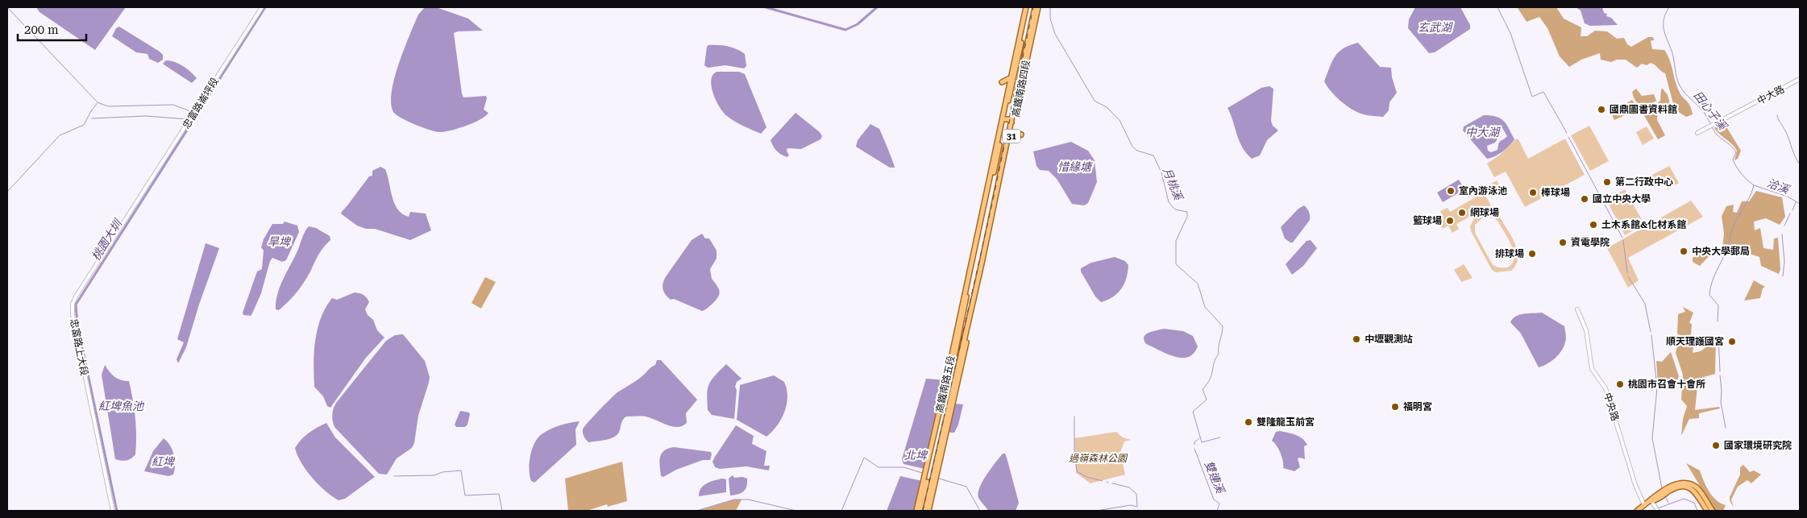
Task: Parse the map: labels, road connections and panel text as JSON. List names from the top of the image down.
{
  "streets": {
    "main road": ["高鐵南路四段", "31", "高鐵南路五段"],
    "street": [
      "中大路",
      "忠富路崙坪段",
      "忠富路上大段",
      "中央路"
    ]
  },
  "crossings": [
    ["高鐵南路四段", "高鐵南路五段"],
    ["忠富路崙坪段", "忠富路上大段"]
  ],
  "water": [
    "玄武湖",
    "田心子溪",
    "中大湖",
    "惜緣塘",
    "月桃溪",
    "洽溪",
    "桃園大圳",
    "旱埤",
    "紅埤魚池",
    "北埤",
    "紅埤",
    "雙連溪"
  ],
  "parks": ["過嶺森林公園"],
  "places": [
    "國鼎圖書資料館",
    "第二行政中心",
    "室內游泳池",
    "棒球場",
    "國立中央大學",
    "網球場",
    "籃球場",
    "土木系館&化材系館",
    "資電學院",
    "中央大學郵局",
    "排球場",
    "中壢觀測站",
    "順天理護國宮",
    "桃園市召會十會所",
    "福明宮",
    "雙隆龍玉前宮",
    "國家環境研究院"
  ],
  "scale_bar": "200 m"
}
